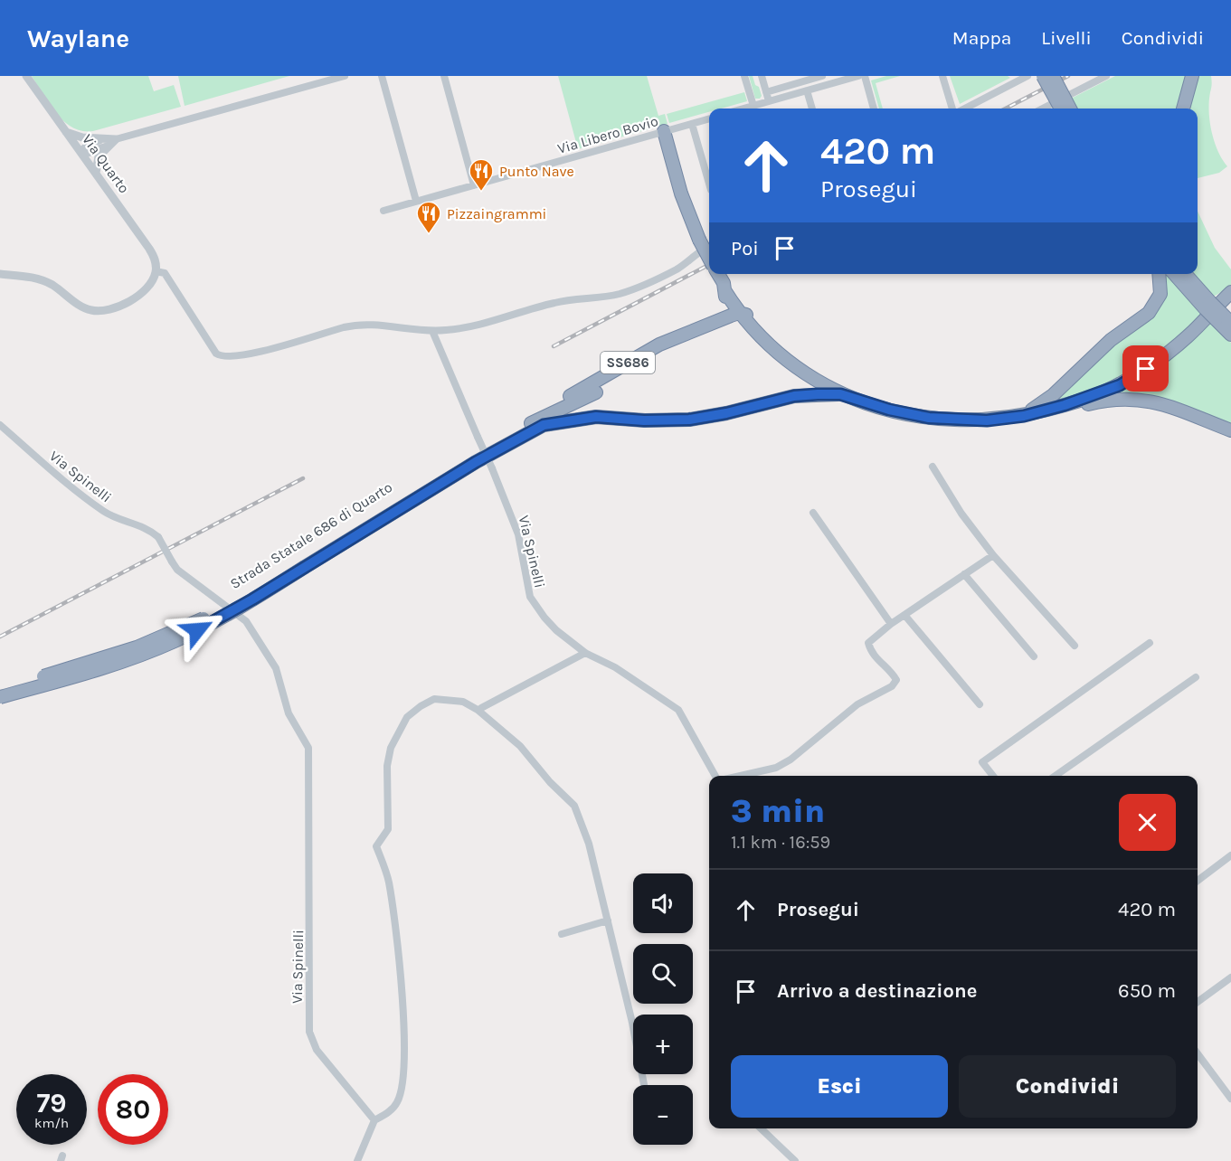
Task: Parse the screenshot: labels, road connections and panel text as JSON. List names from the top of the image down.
{
  "streets": {
    "highway": ["SS686", "Strada Statale 686 di Quarto"],
    "street": ["Via Libero Bovio", "Via Quarto", "Via Spinelli"]
  },
  "crossings": [
    ["Via Libero Bovio", "SS686"],
    ["SS686", "Strada Statale 686 di Quarto"]
  ],
  "places": {
    "restaurant": ["Punto Nave", "Pizzaingrammi"]
  },
  "page": {
    "header": "Waylane",
    "nav": ["Mappa", "Livelli", "Condividi"],
    "turn": ["420 m", "Prosegui"],
    "then": "Poi",
    "heading": ["3 min", "1.1 km · 16:59"],
    "list": [
      {
        "name": "Prosegui",
        "value": "420 m"
      },
      {
        "name": "Arrivo a destinazione",
        "value": "650 m"
      }
    ],
    "map_buttons": ["+", "−"],
    "buttons": ["Esci", "Condividi"],
    "speed": "79 km/h",
    "limit": "80"
  }
}
